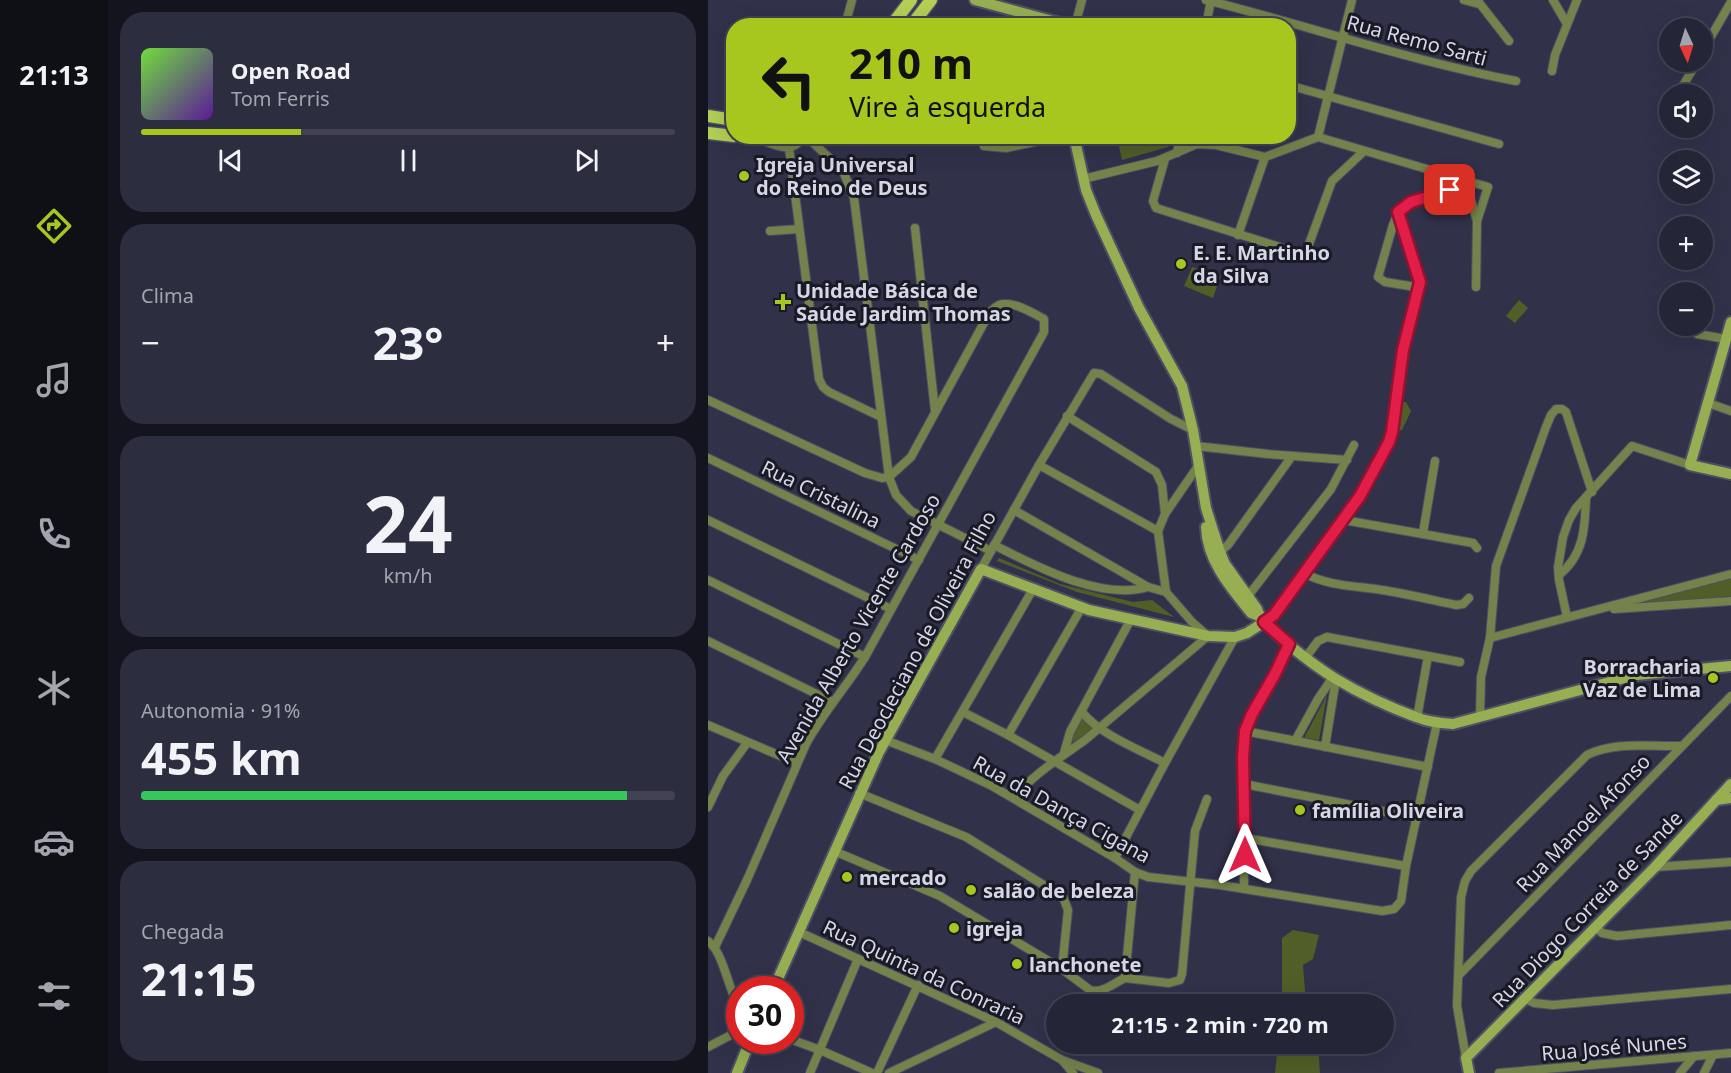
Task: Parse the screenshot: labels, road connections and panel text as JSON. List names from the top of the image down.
{
  "streets": {
    "street": [
      "Rua Remo Sarti",
      "Rua Cristalina",
      "Avenida Alberto Vicente Cardoso",
      "Rua Deocleciano de Oliveira Filho",
      "Rua da Dança Cigana",
      "Rua Manoel Afonso",
      "Rua Diogo Correia de Sande",
      "Rua Quinta da Conraria",
      "Rua José Nunes"
    ]
  },
  "crossings": [
    ["Rua Cristalina", "Avenida Alberto Vicente Cardoso"],
    ["Rua Deocleciano de Oliveira Filho", "Rua da Dança Cigana"],
    ["Rua Deocleciano de Oliveira Filho", "Rua Quinta da Conraria"]
  ],
  "places": {
    "other": [
      "Igreja Universal do Reino de Deus",
      "E. E. Martinho da Silva",
      "Borracharia Vaz de Lima",
      "família Oliveira",
      "mercado",
      "salão de beleza",
      "igreja",
      "lanchonete"
    ],
    "health": ["Unidade Básica de Saúde Jardim Thomas"]
  },
  "north": "bottom",
  "page": {
    "tabs": "21:13",
    "map_buttons": ["+", "−"],
    "turn": ["210 m", "Vire à esquerda"],
    "song": ["Open Road", "Tom Ferris"],
    "tile": [
      "Clima",
      ["24", "km/h"],
      ["Autonomia · 91%", "455 km"],
      ["Chegada", "21:15"]
    ],
    "heat": ["−", "23°", "+"],
    "limit": "30",
    "trip": "21:15 · 2 min · 720 m"
  }
}
